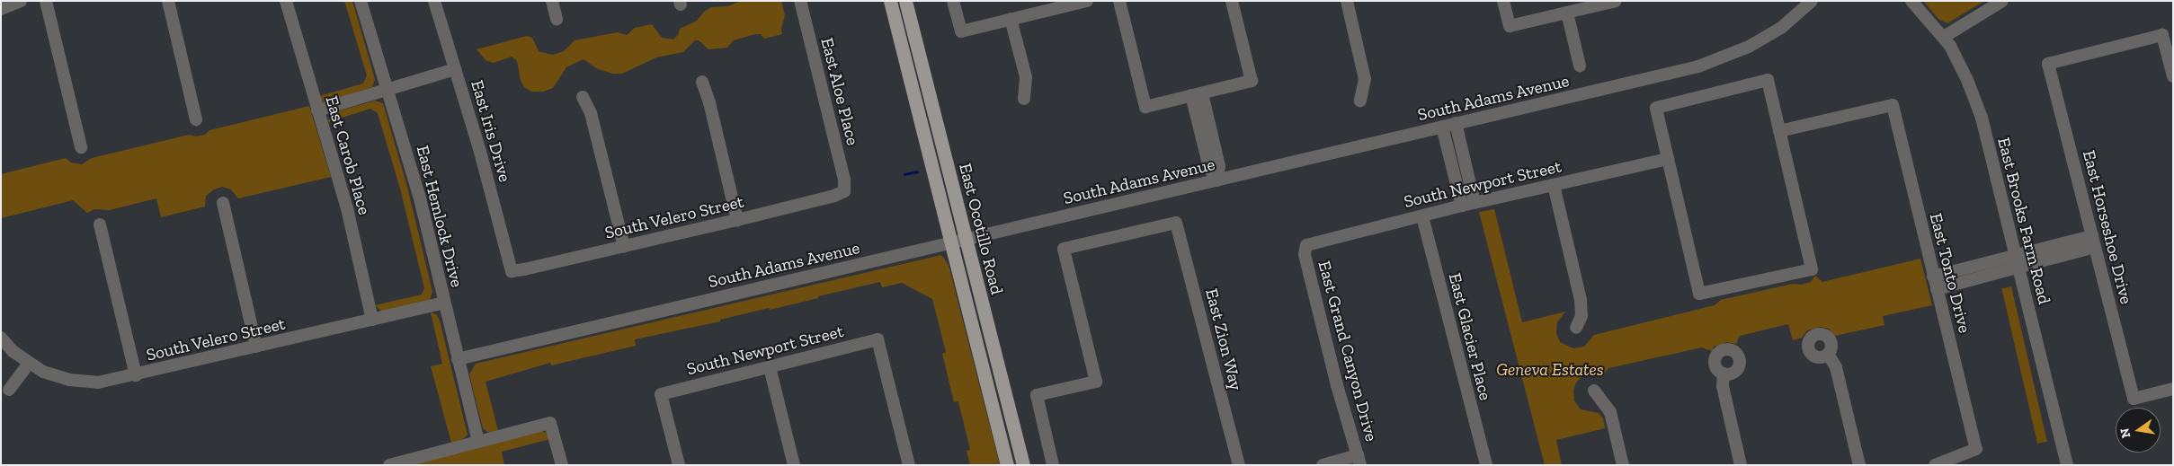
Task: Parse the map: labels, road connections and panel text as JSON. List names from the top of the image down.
{
  "streets": {
    "main road": ["East Ocotillo Road"],
    "street": [
      "East Aloe Place",
      "South Adams Avenue",
      "East Iris Drive",
      "East Carob Place",
      "South Newport Street",
      "East Hemlock Drive",
      "South Velero Street",
      "East Brooks Farm Road",
      "East Horseshoe Drive",
      "East Tonto Drive",
      "East Glacier Place",
      "East Zion Way",
      "East Grand Canyon Drive"
    ]
  },
  "crossings": [
    ["East Aloe Place", "South Velero Street"],
    ["South Adams Avenue", "East Hemlock Drive"],
    ["South Adams Avenue", "East Ocotillo Road"],
    ["East Iris Drive", "South Velero Street"],
    ["East Carob Place", "South Velero Street"],
    ["South Newport Street", "East Glacier Place"],
    ["South Newport Street", "East Grand Canyon Drive"],
    ["East Hemlock Drive", "South Velero Street"]
  ],
  "parks": ["Geneva Estates"],
  "north": "left"
}
